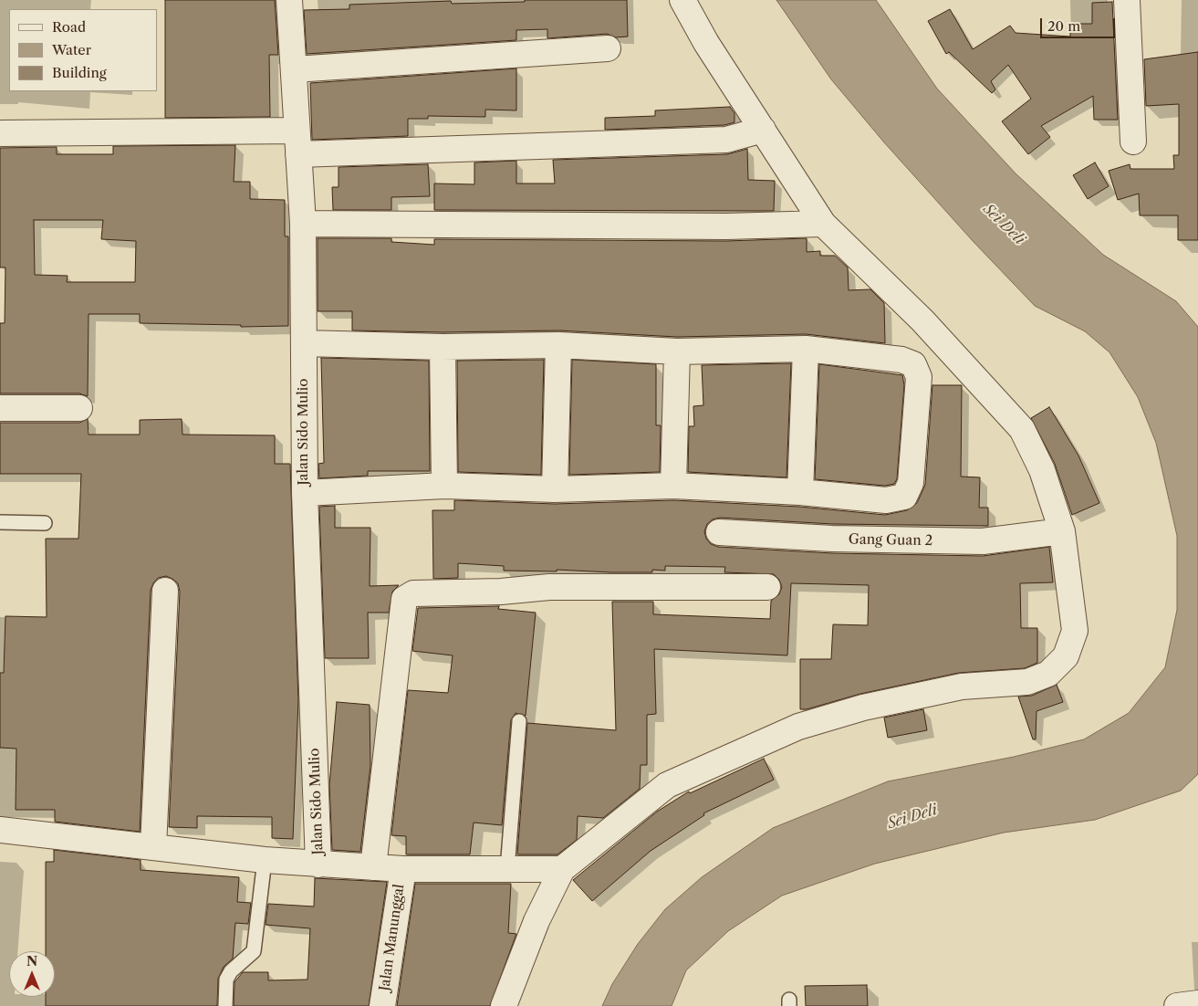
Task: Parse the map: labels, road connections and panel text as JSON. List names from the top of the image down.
{
  "streets": {
    "street": ["Jalan Sido Mulio", "Gang Guan 2", "Jalan Manunggal"]
  },
  "water": ["Sei Deli"],
  "legend": ["Road", "Water", "Building"],
  "scale_bar": "20 m",
  "north": "top"
}
